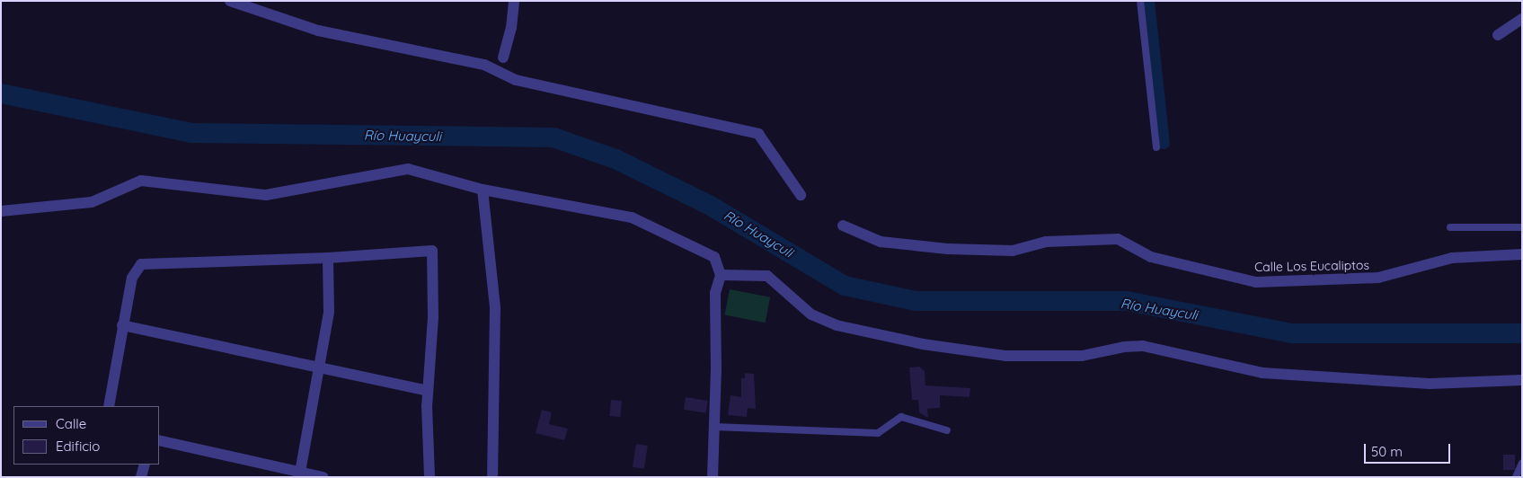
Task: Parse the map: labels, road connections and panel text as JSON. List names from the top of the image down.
{
  "streets": {
    "street": ["Calle Los Eucaliptos"]
  },
  "water": ["Río Huayculi"],
  "legend": ["Calle", "Edificio"],
  "scale_bar": "50 m"
}
